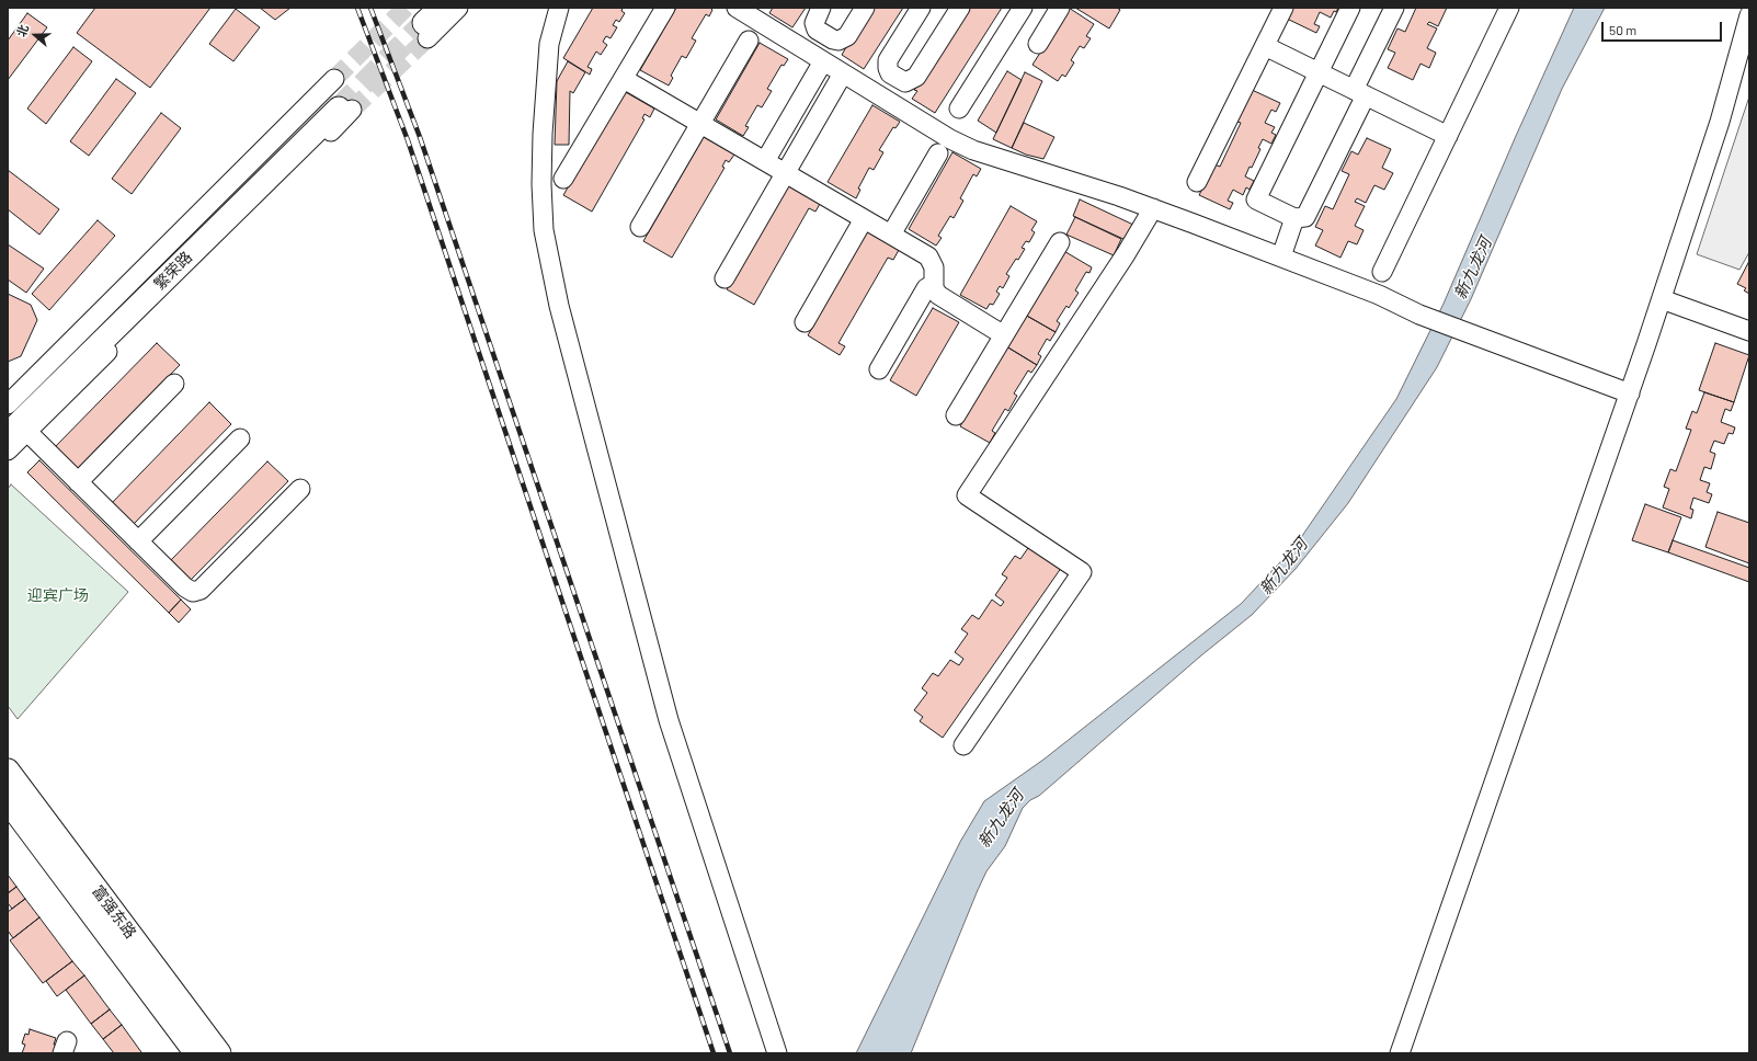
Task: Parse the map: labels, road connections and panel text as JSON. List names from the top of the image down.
{
  "streets": {
    "main road": ["繁荣路", "富强东路"]
  },
  "water": ["新九龙河"],
  "parks": ["迎宾广场"],
  "scale_bar": "50 m",
  "north": "left"
}
